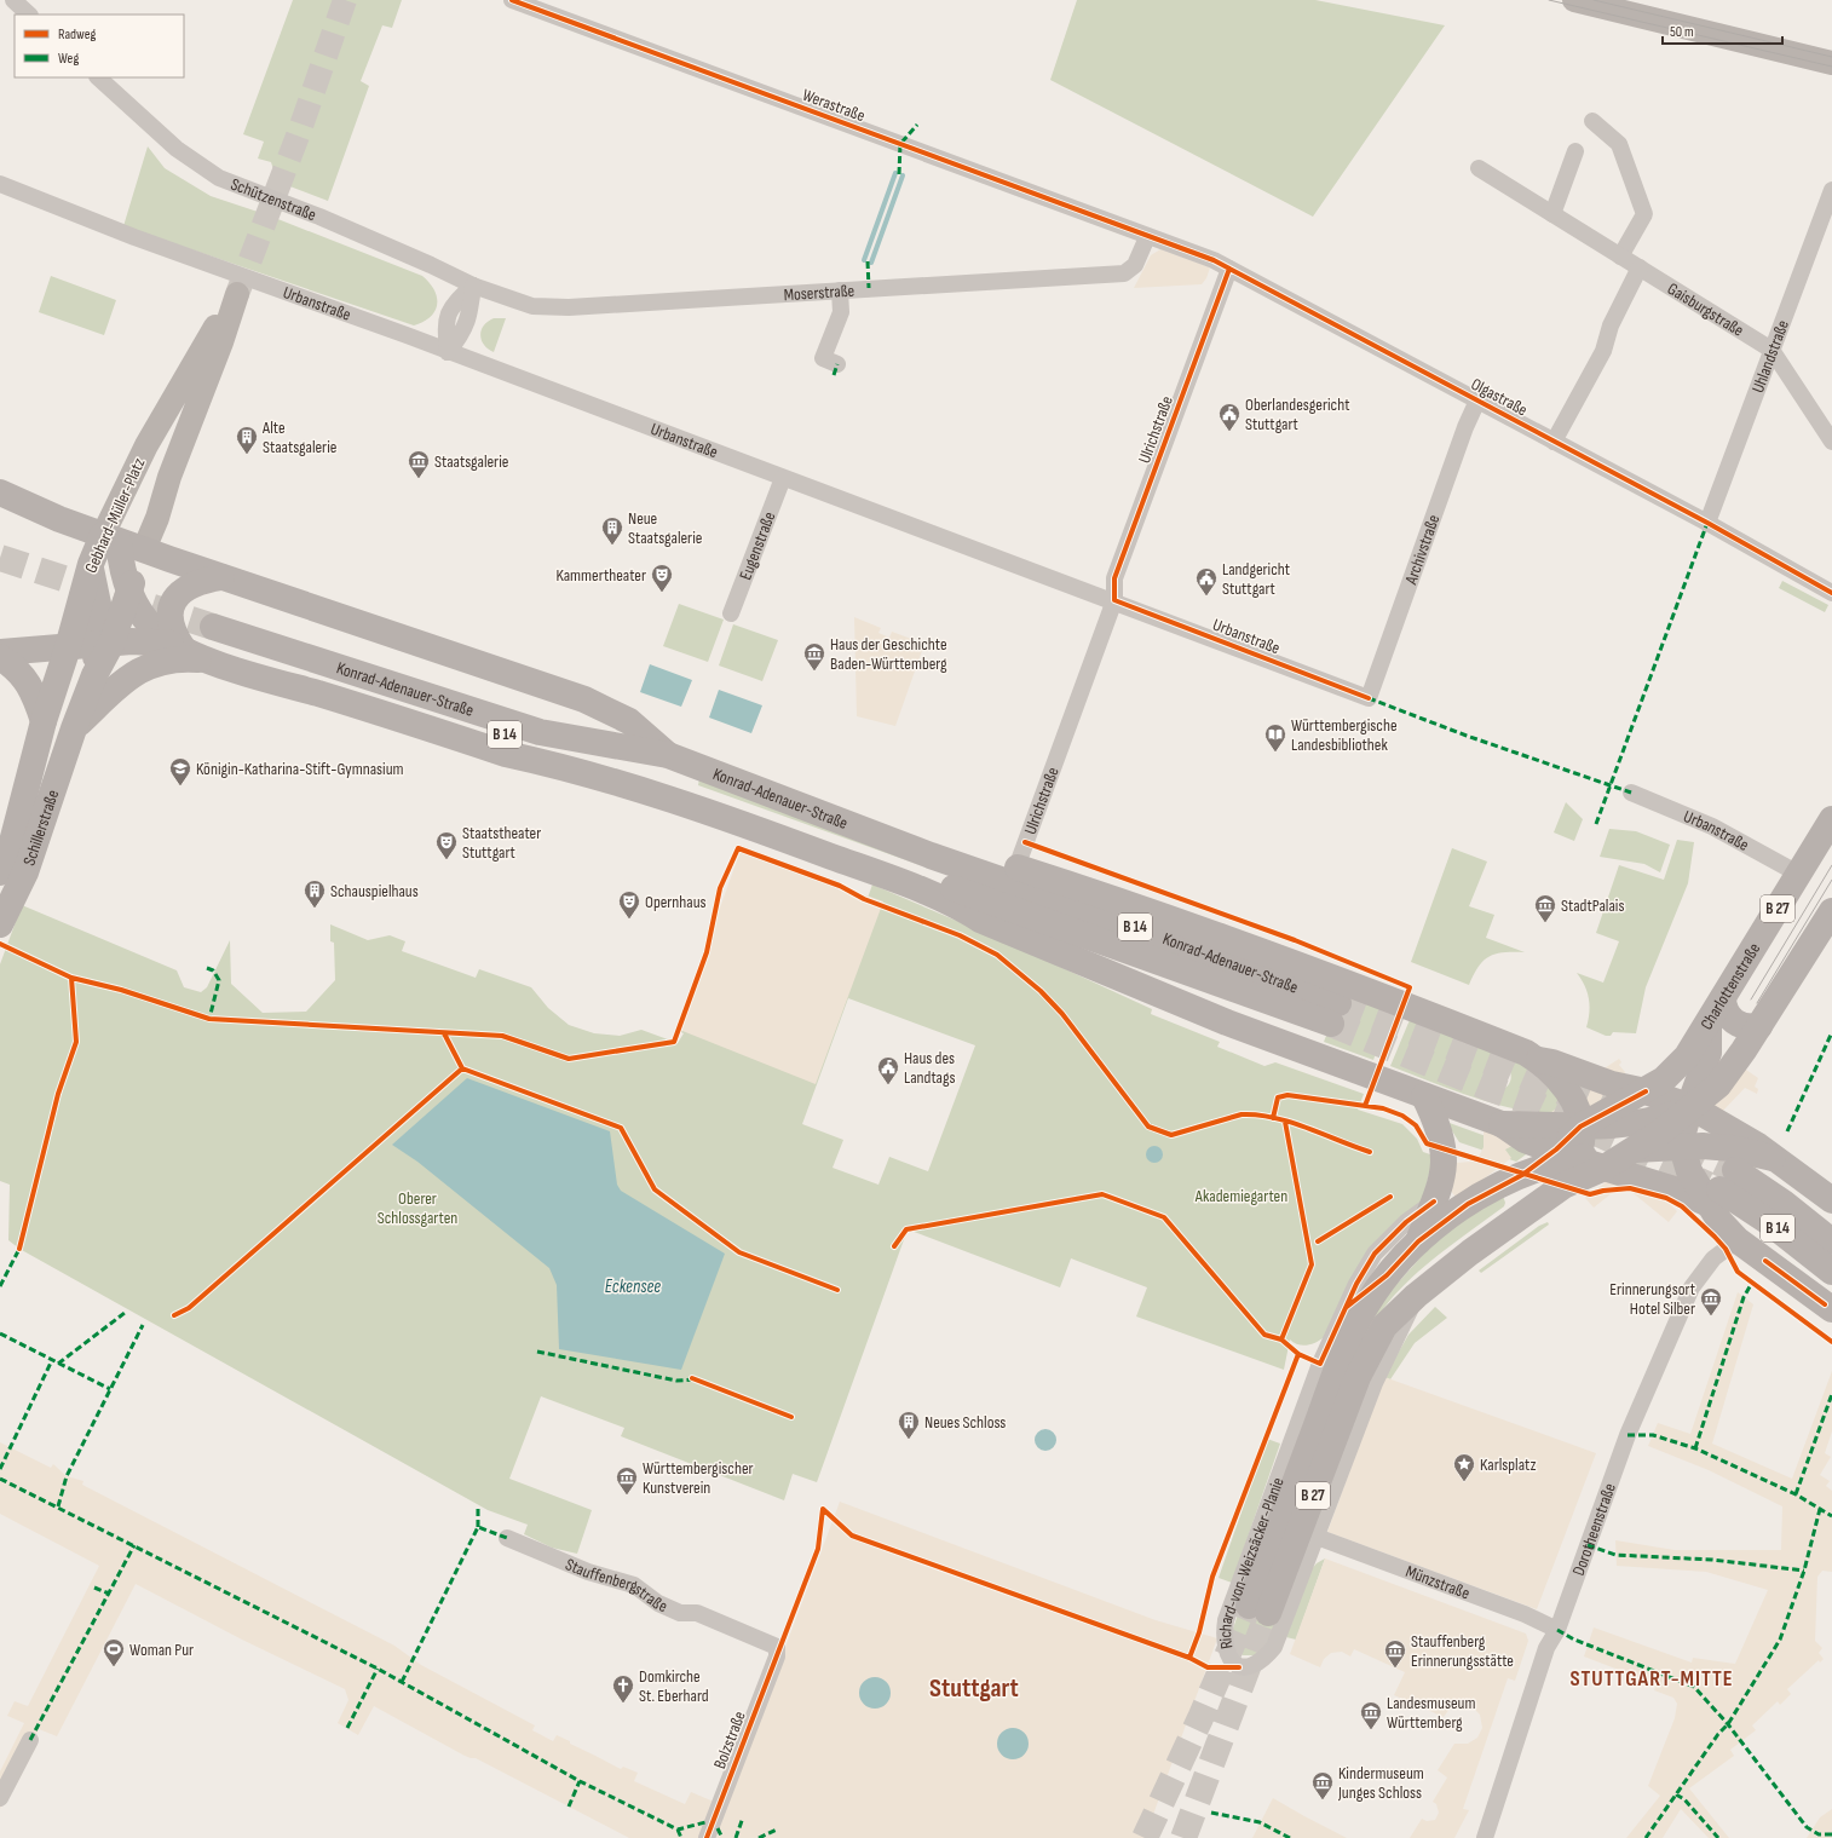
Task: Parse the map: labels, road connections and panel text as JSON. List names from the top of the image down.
{
  "streets": {
    "main road": [
      "Gebhard-Müller-Platz",
      "Konrad-Adenauer-Straße",
      "B 14",
      "Schillerstraße",
      "B 27",
      "Charlottenstraße",
      "Richard-von-Weizsäcker-Planie"
    ],
    "street": [
      "Werastraße",
      "Schützenstraße",
      "Moserstraße",
      "Urbanstraße",
      "Gaisburgstraße",
      "Uhlandstraße",
      "Olgastraße",
      "Ulrichstraße",
      "Eugenstraße",
      "Archivstraße",
      "Dorotheenstraße",
      "Münzstraße",
      "Stauffenbergstraße",
      "Bolzstraße"
    ]
  },
  "crossings": [
    ["Werastraße", "Moserstraße"],
    ["Werastraße", "Olgastraße"],
    ["Schützenstraße", "Moserstraße"],
    ["Moserstraße", "Olgastraße"],
    ["Urbanstraße", "Ulrichstraße"],
    ["Urbanstraße", "Eugenstraße"],
    ["Urbanstraße", "Archivstraße"],
    ["Urbanstraße", "Charlottenstraße"],
    ["Gaisburgstraße", "Uhlandstraße"],
    ["Uhlandstraße", "Olgastraße"],
    ["Olgastraße", "Ulrichstraße"],
    ["Olgastraße", "Archivstraße"],
    ["Ulrichstraße", "B 14"],
    ["Gebhard-Müller-Platz", "Schillerstraße"],
    ["Konrad-Adenauer-Straße", "B 14"],
    ["B 14", "B 27"],
    ["B 14", "Charlottenstraße"],
    ["B 14", "Dorotheenstraße"],
    ["B 14", "Richard-von-Weizsäcker-Planie"],
    ["B 27", "Charlottenstraße"],
    ["B 27", "Richard-von-Weizsäcker-Planie"],
    ["Dorotheenstraße", "Münzstraße"],
    ["Richard-von-Weizsäcker-Planie", "Münzstraße"],
    ["Stauffenbergstraße", "Bolzstraße"]
  ],
  "districts": ["STUTTGART-MITTE", "Stuttgart"],
  "water": ["Eckensee"],
  "parks": ["Akademiegarten", "Oberer Schlossgarten"],
  "places": {
    "public building": ["Oberlandesgericht Stuttgart", "Landgericht Stuttgart", "Haus des Landtags"],
    "building": [
      "Alte Staatsgalerie",
      "Neue Staatsgalerie",
      "Schauspielhaus",
      "Neues Schloss"
    ],
    "museum": [
      "Staatsgalerie",
      "Haus der Geschichte Baden-Württemberg",
      "StadtPalais",
      "Erinnerungsort Hotel Silber",
      "Württembergischer Kunstverein",
      "Stauffenberg Erinnerungsstätte",
      "Landesmuseum Württemberg",
      "Kindermuseum Junges Schloss"
    ],
    "theatre": ["Kammertheater", "Staatstheater Stuttgart", "Opernhaus"],
    "library": ["Württembergische Landesbibliothek"],
    "school or university": ["Königin-Katharina-Stift-Gymnasium"],
    "place": ["Karlsplatz"],
    "sports": ["Woman Pur"],
    "church": ["Domkirche St. Eberhard"]
  },
  "legend": ["Radweg", "Weg"],
  "scale_bar": "50 m"
}
